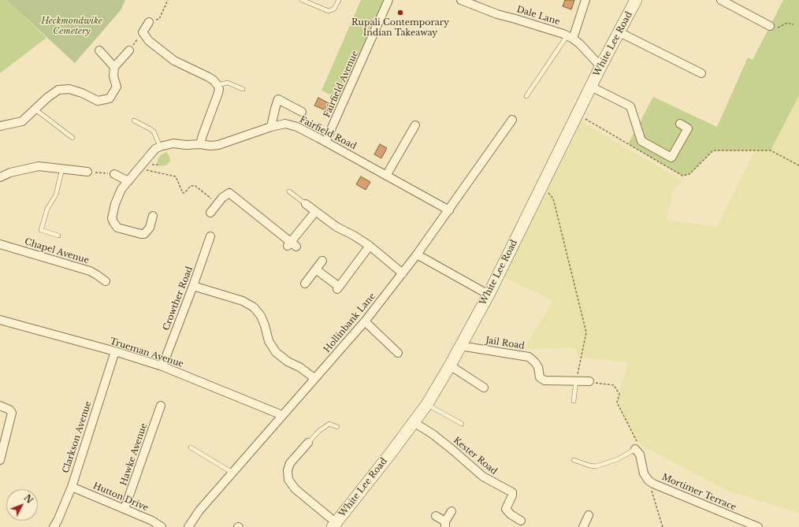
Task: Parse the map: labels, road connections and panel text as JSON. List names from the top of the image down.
{
  "streets": {
    "main road": ["White Lee Road"],
    "street": [
      "Dale Lane",
      "Fairfield Avenue",
      "Fairfield Road",
      "Chapel Avenue",
      "Crowther Road",
      "Hollinbank Lane",
      "Jail Road",
      "Trueman Avenue",
      "Clarkson Avenue",
      "Hawke Avenue",
      "Kester Road",
      "Mortimer Terrace",
      "Hutton Drive"
    ]
  },
  "crossings": [
    ["Dale Lane", "White Lee Road"],
    ["White Lee Road", "Jail Road"],
    ["White Lee Road", "Kester Road"],
    ["Fairfield Avenue", "Fairfield Road"],
    ["Fairfield Road", "Hollinbank Lane"],
    ["Crowther Road", "Trueman Avenue"],
    ["Hollinbank Lane", "Trueman Avenue"],
    ["Trueman Avenue", "Clarkson Avenue"],
    ["Clarkson Avenue", "Hutton Drive"],
    ["Hawke Avenue", "Hutton Drive"]
  ],
  "parks": ["Heckmondwike Cemetery"],
  "places": ["Rupali Contemporary Indian Takeaway"],
  "north": "top right"
}
